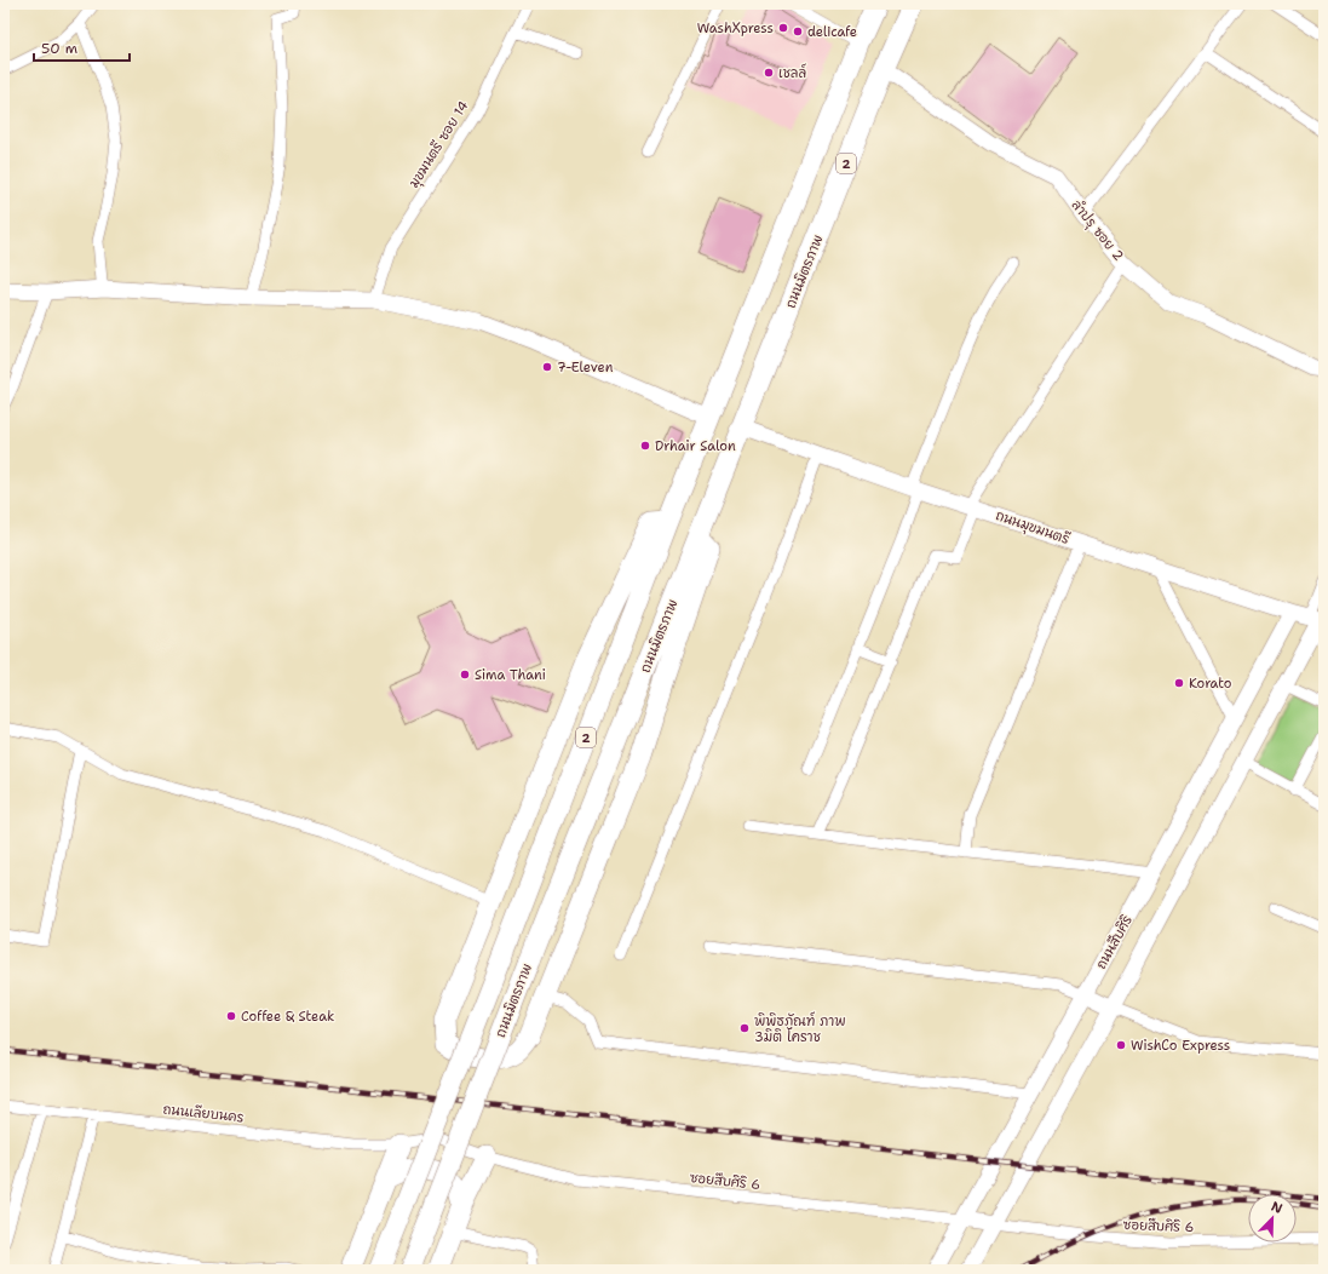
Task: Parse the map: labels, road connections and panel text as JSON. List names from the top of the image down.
{
  "streets": {
    "highway": ["2", "ถนนมิตรภาพ"],
    "street": [
      "มุขมนตรี ซอย 14",
      "ลำปรุ ซอย 2",
      "ถนนมุขมนตรี",
      "ถนนสืบศิริ",
      "ถนนเลียบนคร",
      "ซอยสืบศิริ 6"
    ]
  },
  "crossings": [
    ["ลำปรุ ซอย 2", "ถนนมิตรภาพ"],
    ["ถนนมิตรภาพ", "ถนนมุขมนตรี"],
    ["ถนนมุขมนตรี", "ถนนสืบศิริ"],
    ["ถนนสืบศิริ", "ซอยสืบศิริ 6"],
    ["ถนนเลียบนคร", "ซอยสืบศิริ 6"]
  ],
  "places": [
    "WashXpress",
    "delicafe",
    "เชลล์",
    "7-Eleven",
    "Drhair Salon",
    "Sima Thani",
    "Korato",
    "Coffee & Steak",
    "พิพิธภัณท์ ภาพ 3มิติ โคราช",
    "WishCo Express"
  ],
  "scale_bar": "50 m",
  "north": "top right"
}
